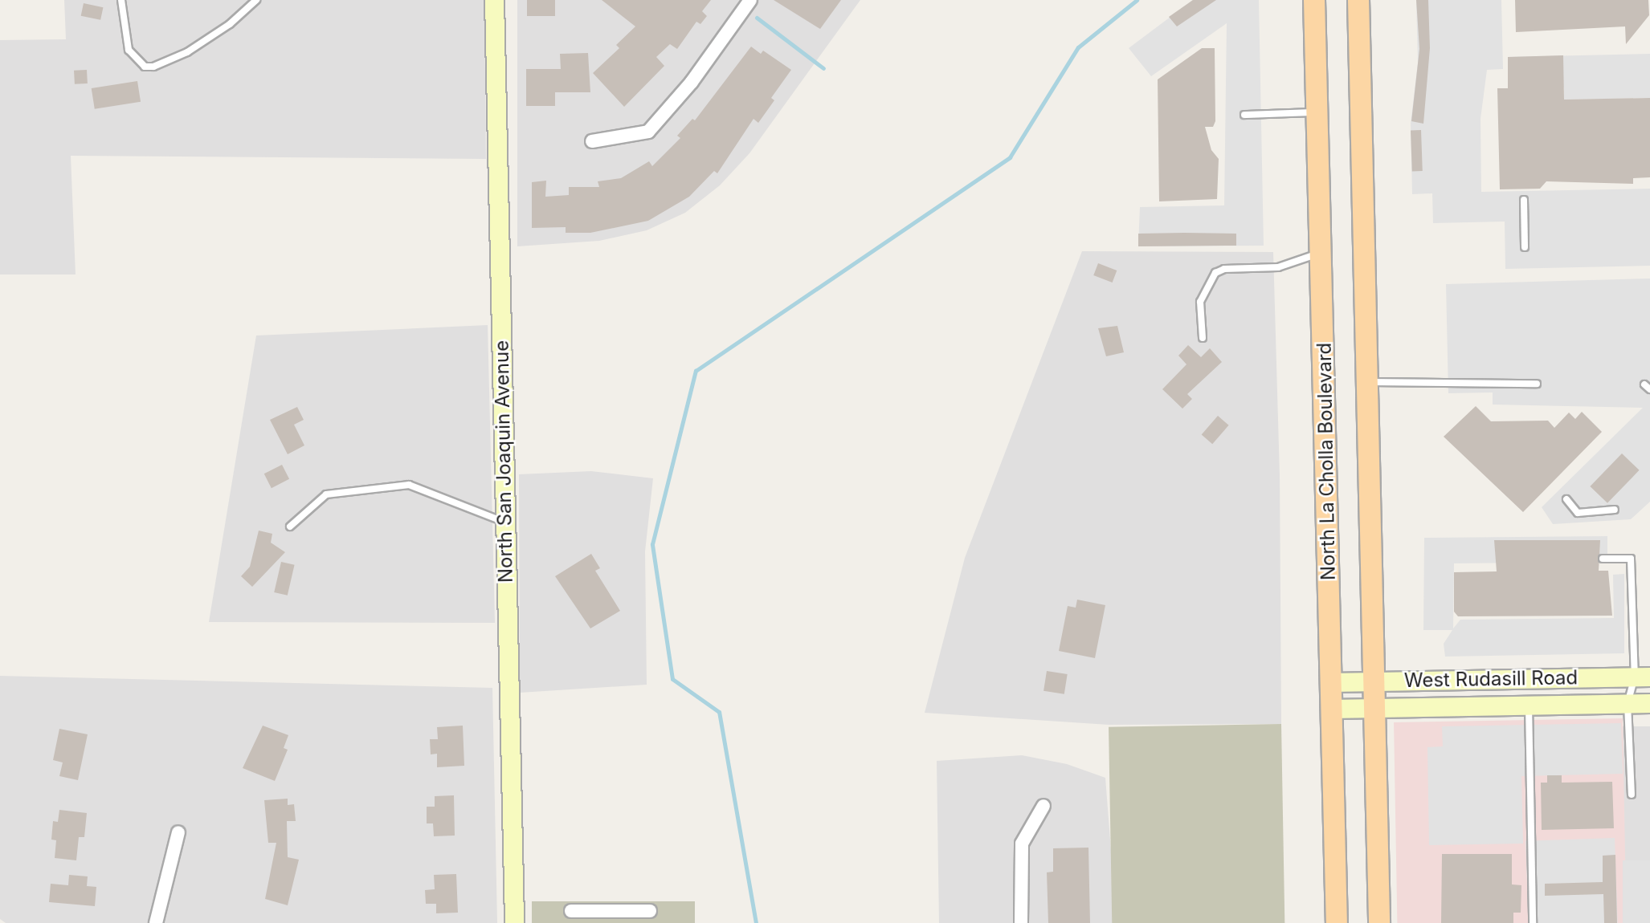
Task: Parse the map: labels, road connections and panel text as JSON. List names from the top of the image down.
{
  "streets": {
    "main road": ["North La Cholla Boulevard"],
    "street": ["North San Joaquin Avenue", "West Rudasill Road"]
  },
  "crossings": [
    ["North La Cholla Boulevard", "West Rudasill Road"]
  ]
}
